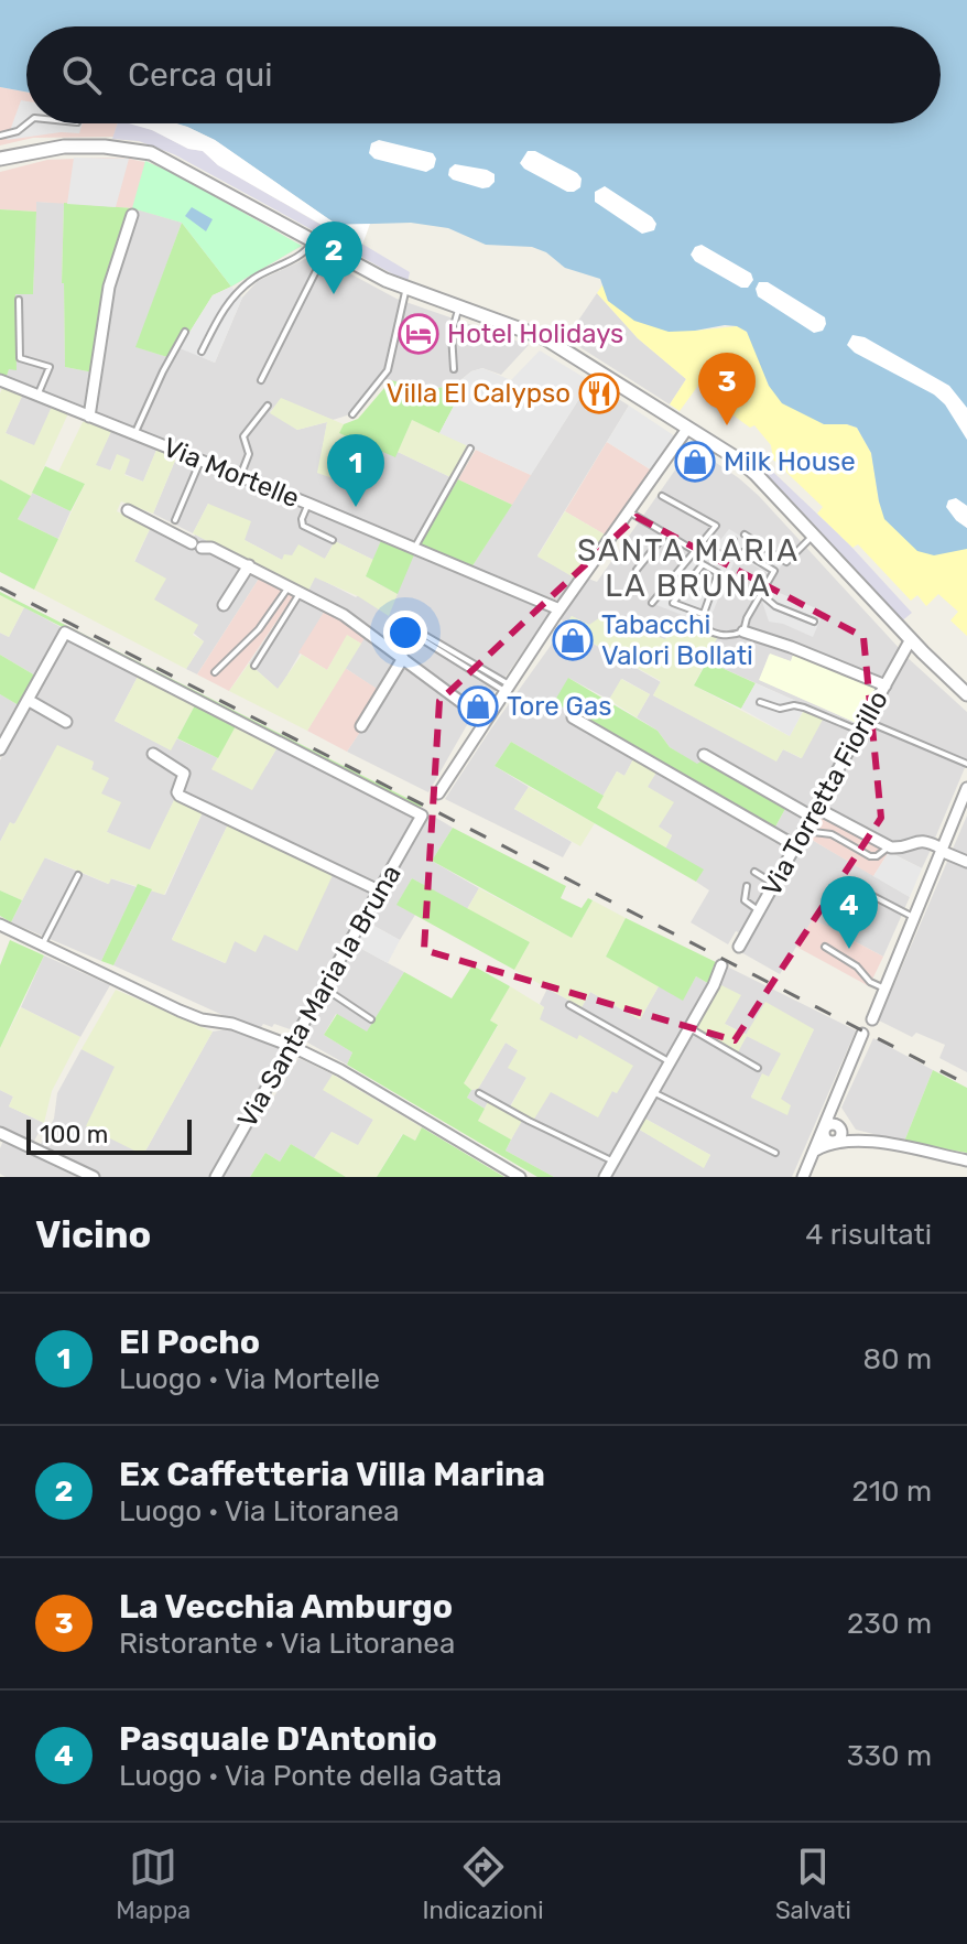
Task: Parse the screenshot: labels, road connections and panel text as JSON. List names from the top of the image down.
{
  "streets": {
    "street": ["Via Mortelle", "Via Torretta Fiorillo", "Via Santa Maria la Bruna"]
  },
  "districts": ["SANTA MARIA LA BRUNA"],
  "places": {
    "hotel": ["Hotel Holidays"],
    "restaurant": ["Villa El Calypso"],
    "shop": ["Milk House", "Tabacchi Valori Bollati", "Tore Gas"]
  },
  "scale_bar": "100 m",
  "page": {
    "search": "Cerca qui",
    "pins": [
      "2",
      "3",
      "1",
      "4"
    ],
    "scale": "100 m",
    "heading": ["Vicino", "4 risultati"],
    "list": [
      {
        "mark": "1",
        "name": "El Pocho",
        "note": "Luogo · Via Mortelle",
        "value": "80 m"
      },
      {
        "mark": "2",
        "name": "Ex Caffetteria Villa Marina",
        "note": "Luogo · Via Litoranea",
        "value": "210 m"
      },
      {
        "mark": "3",
        "name": "La Vecchia Amburgo",
        "note": "Ristorante · Via Litoranea",
        "value": "230 m"
      },
      {
        "mark": "4",
        "name": "Pasquale D'Antonio",
        "note": "Luogo · Via Ponte della Gatta",
        "value": "330 m"
      }
    ],
    "nav": ["Mappa", "Indicazioni", "Salvati"]
  }
}
